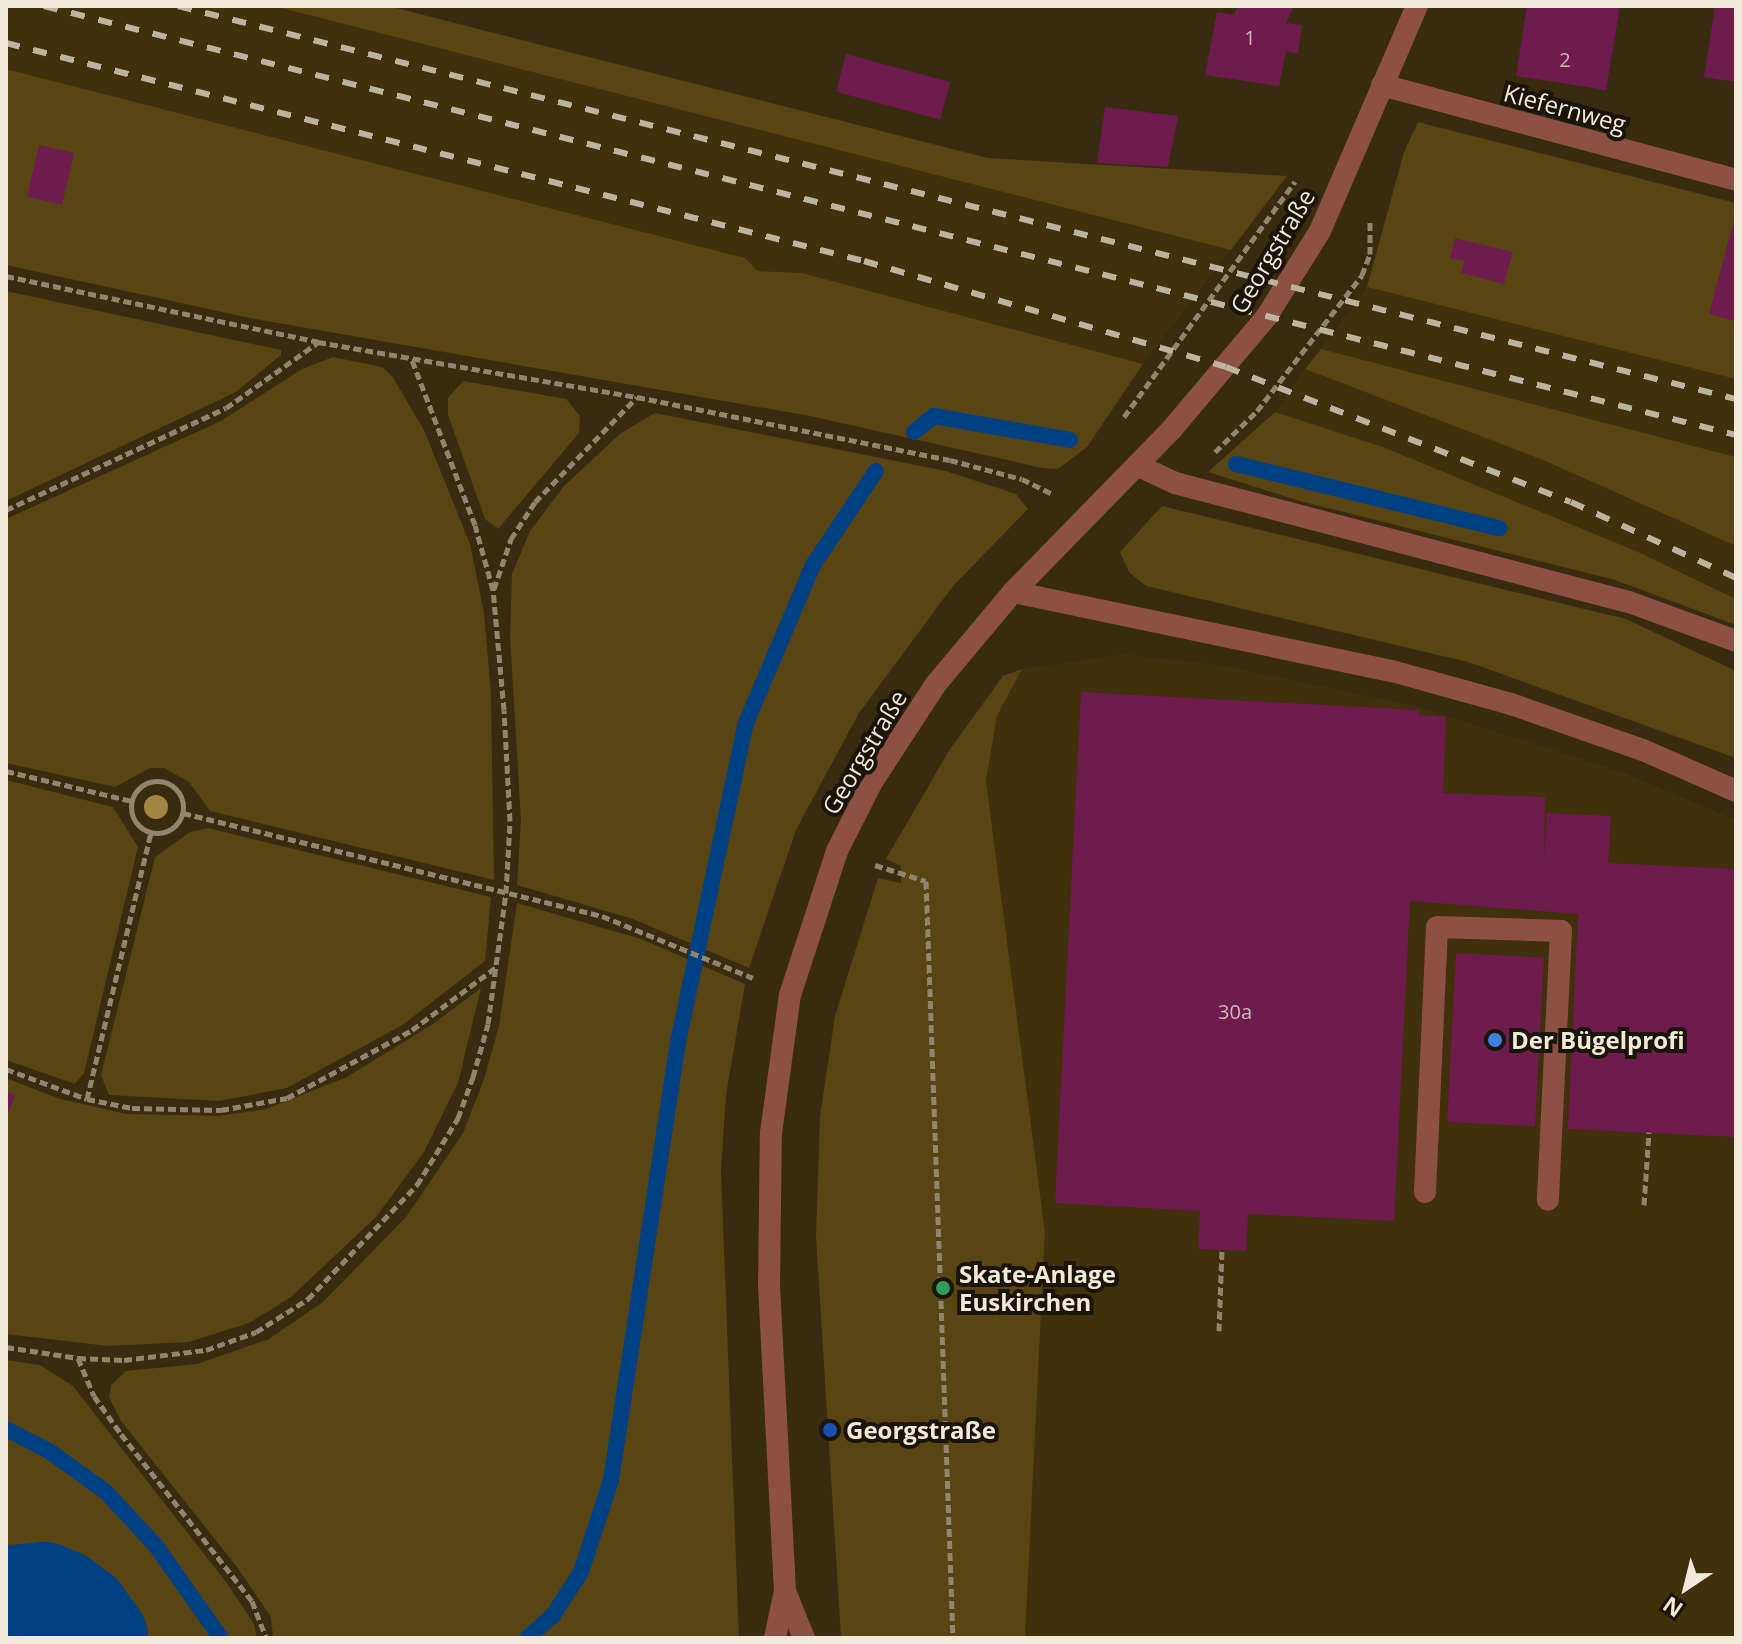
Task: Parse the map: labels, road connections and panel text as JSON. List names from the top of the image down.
{
  "streets": {
    "street": ["Kiefernweg", "Georgstraße"]
  },
  "crossings": [
    ["Kiefernweg", "Georgstraße"]
  ],
  "places": ["Der Bügelprofi", "Skate-Anlage Euskirchen", "Georgstraße"],
  "house_numbers": ["1", "2", "30a"],
  "north": "bottom left"
}
